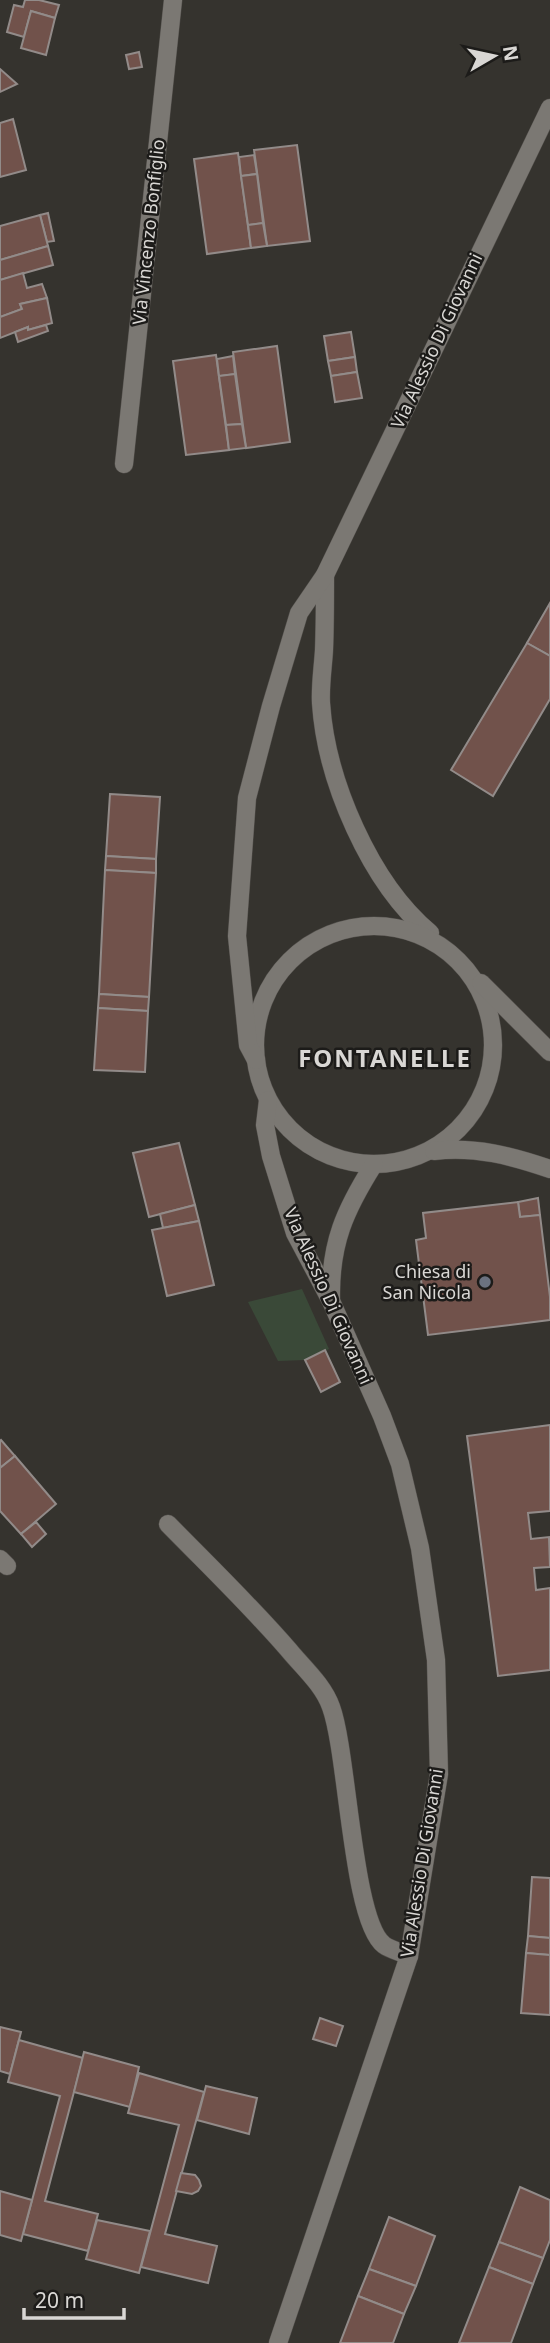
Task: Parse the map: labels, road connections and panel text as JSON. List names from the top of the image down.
{
  "streets": {
    "street": ["Via Vincenzo Bonfiglio", "Via Alessio Di Giovanni"]
  },
  "districts": ["FONTANELLE"],
  "places": ["Chiesa di San Nicola"],
  "scale_bar": "20 m",
  "north": "right"
}
